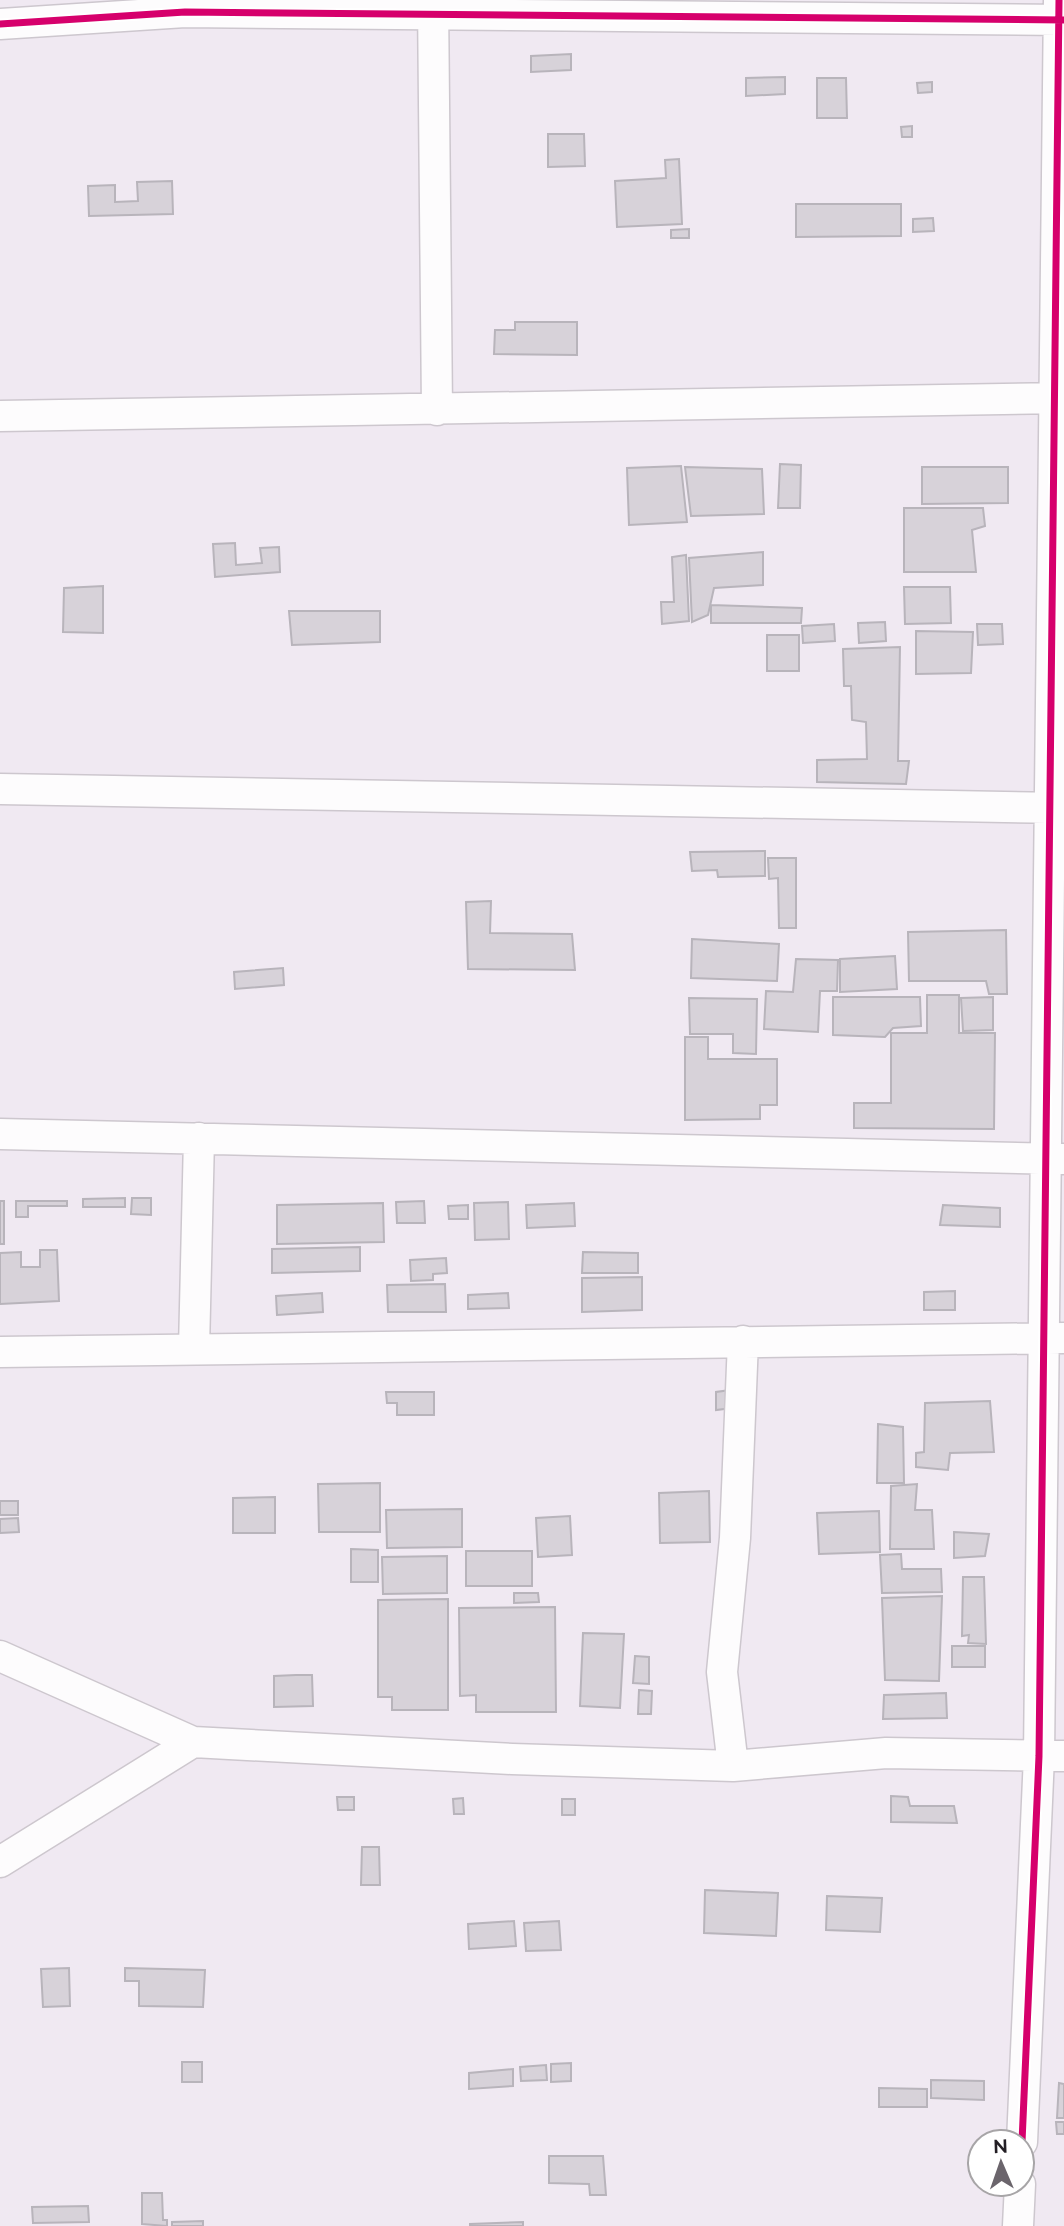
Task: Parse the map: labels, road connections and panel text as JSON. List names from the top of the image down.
{
  "north": "top"
}
